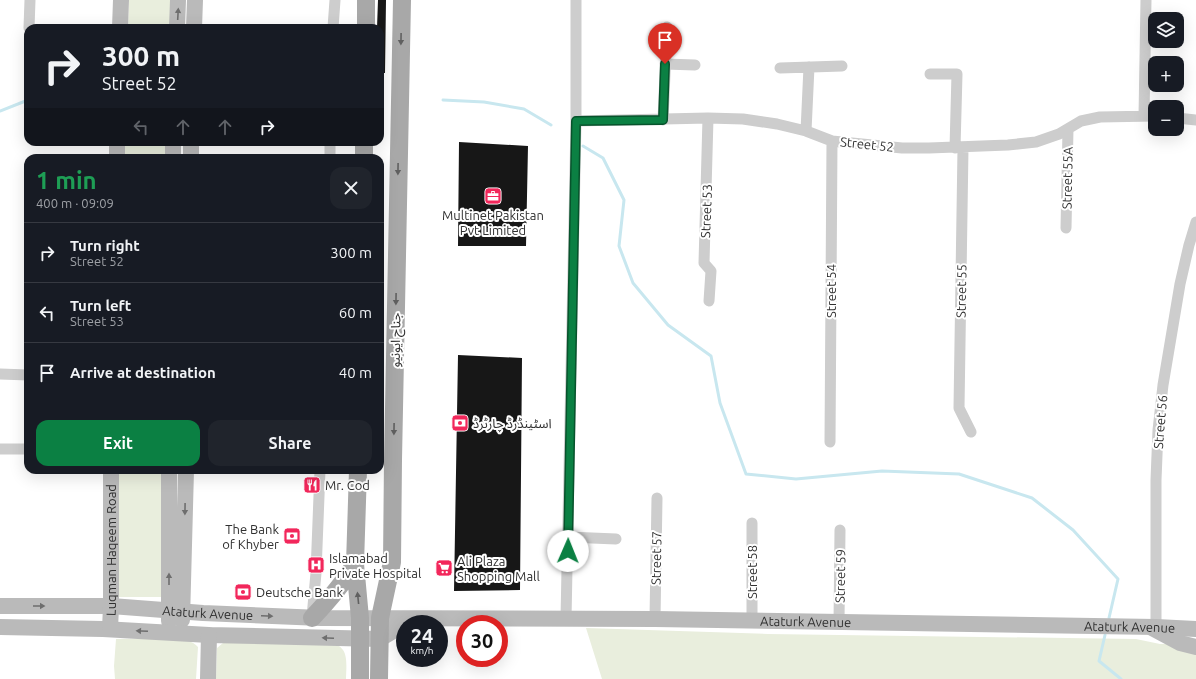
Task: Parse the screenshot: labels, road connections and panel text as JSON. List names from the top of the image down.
{
  "streets": {
    "main road": ["جناح ایونیو"],
    "street": [
      "Street 52",
      "Street 55A",
      "Street 53",
      "Street 54",
      "Street 55",
      "Street 56",
      "Luqman Haqeem Road",
      "Street 57",
      "Street 58",
      "Street 59",
      "Ataturk Avenue"
    ]
  },
  "crossings": [
    ["Street 52", "Street 55A"],
    ["Street 52", "Street 53"],
    ["Street 52", "Street 54"],
    ["Street 52", "Street 55"],
    ["جناح ایونیو", "Ataturk Avenue"],
    ["Street 56", "Ataturk Avenue"],
    ["Luqman Haqeem Road", "Ataturk Avenue"],
    ["Street 57", "Ataturk Avenue"],
    ["Street 58", "Ataturk Avenue"],
    ["Street 59", "Ataturk Avenue"]
  ],
  "one_way": ["جناح ایونیو"],
  "places": {
    "office": ["Multinet Pakistan Pvt Limited"],
    "bank": ["اسٹینڈرڈ چارٹرڈ", "The Bank of Khyber", "Deutsche Bank"],
    "restaurant": ["Mr. Cod"],
    "hospital": ["Islamabad Private Hospital"],
    "supermarket": ["Ali Plaza Shopping Mall"]
  },
  "page": {
    "map_buttons": ["+", "−"],
    "turn": ["300 m", "Street 52"],
    "heading": ["1 min", "400 m · 09:09"],
    "list": [
      {
        "name": "Turn right",
        "note": "Street 52",
        "value": "300 m"
      },
      {
        "name": "Turn left",
        "note": "Street 53",
        "value": "60 m"
      },
      {
        "name": "Arrive at destination",
        "value": "40 m"
      }
    ],
    "buttons": ["Exit", "Share"],
    "speed": "24 km/h",
    "limit": "30"
  }
}
